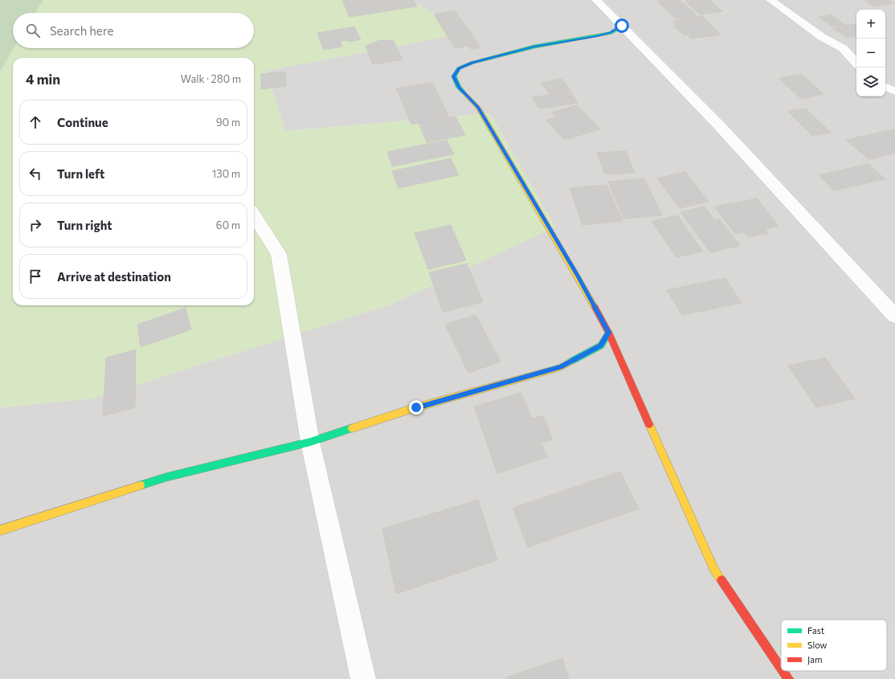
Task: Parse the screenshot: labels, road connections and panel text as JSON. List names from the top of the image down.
{
  "legend": ["Fast", "Slow", "Jam"],
  "page": {
    "map_buttons": ["+", "−"],
    "search": "Search here",
    "heading": ["4 min", "Walk · 280 m"],
    "list": [
      ["Continue", "90 m"],
      ["Turn left", "130 m"],
      ["Turn right", "60 m"],
      "Arrive at destination"
    ]
  }
}
